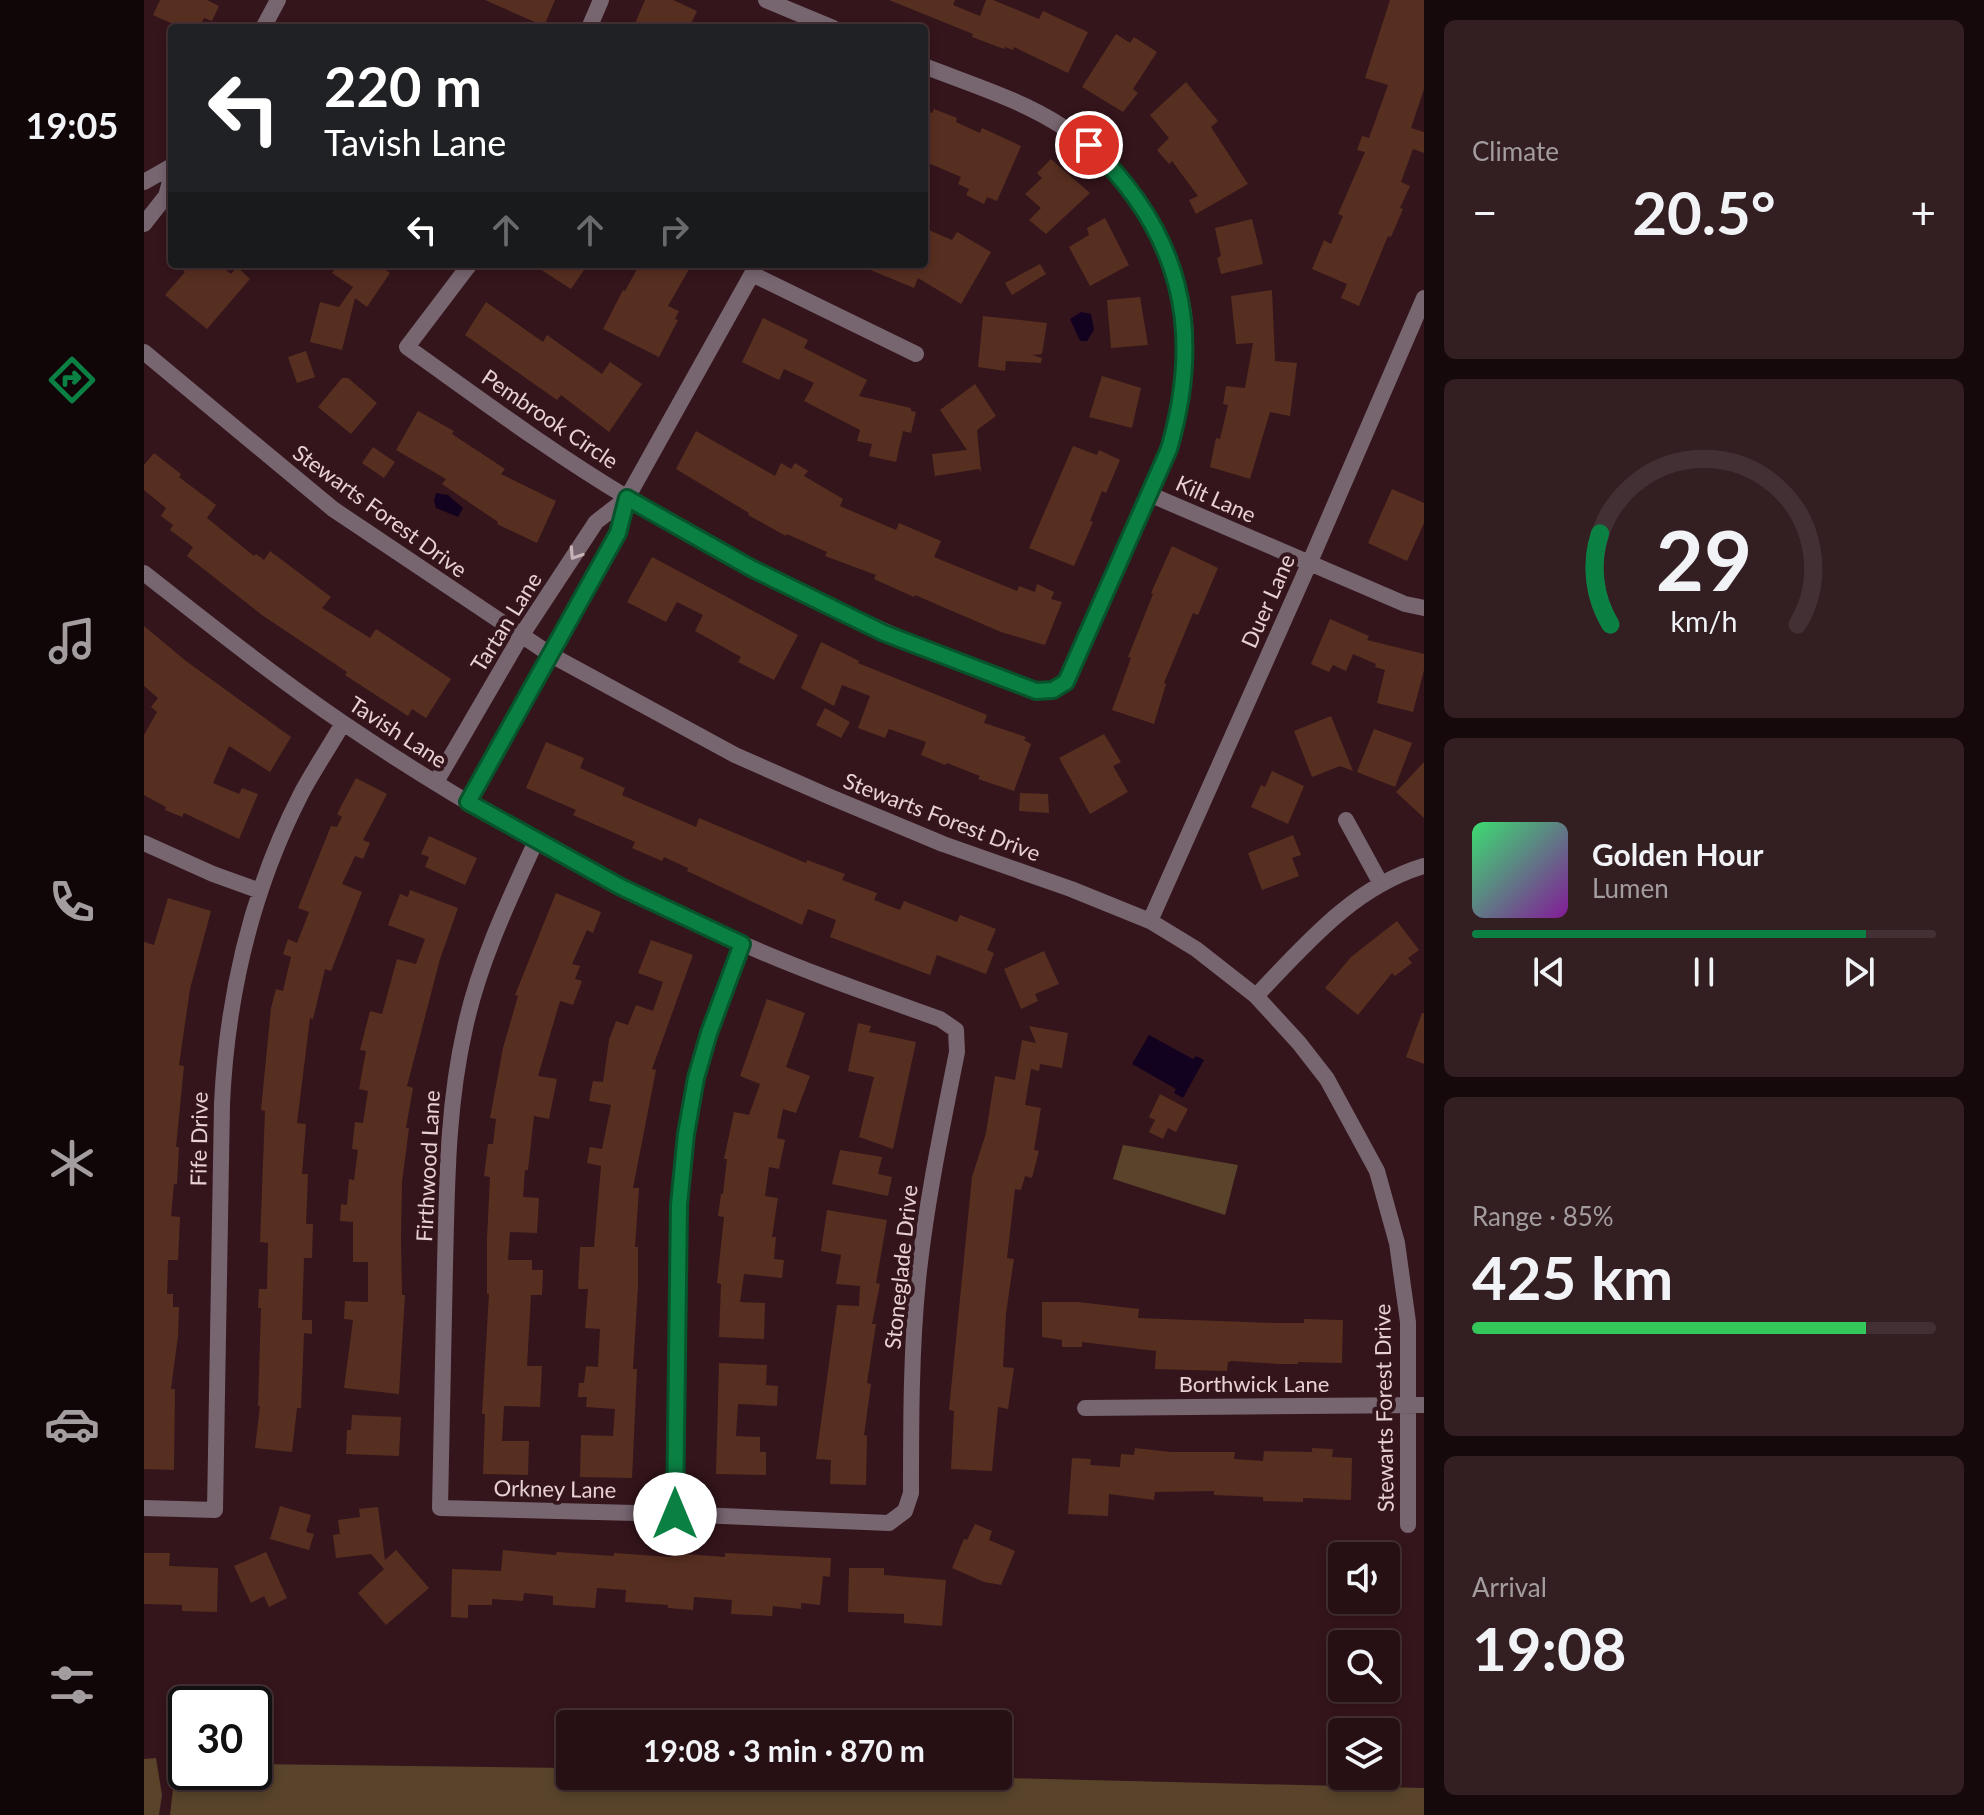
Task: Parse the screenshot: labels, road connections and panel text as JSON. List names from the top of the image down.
{
  "streets": {
    "street": [
      "Pembrook Circle",
      "Kilt Lane",
      "Stewarts Forest Drive",
      "Duer Lane",
      "Tartan Lane",
      "Tavish Lane",
      "Fife Drive",
      "Firthwood Lane",
      "Stoneglade Drive",
      "Borthwick Lane",
      "Orkney Lane"
    ]
  },
  "crossings": [
    ["Pembrook Circle", "Kilt Lane"],
    ["Pembrook Circle", "Tartan Lane"],
    ["Kilt Lane", "Duer Lane"],
    ["Stewarts Forest Drive", "Duer Lane"],
    ["Stewarts Forest Drive", "Tartan Lane"],
    ["Stewarts Forest Drive", "Borthwick Lane"],
    ["Tartan Lane", "Tavish Lane"],
    ["Tavish Lane", "Fife Drive"],
    ["Tavish Lane", "Firthwood Lane"],
    ["Tavish Lane", "Stoneglade Drive"],
    ["Firthwood Lane", "Orkney Lane"],
    ["Stoneglade Drive", "Orkney Lane"]
  ],
  "page": {
    "tabs": "19:05",
    "tile": [
      "Climate",
      ["Range · 85%", "425 km"],
      ["Arrival", "19:08"]
    ],
    "turn": ["220 m", "Tavish Lane"],
    "heat": ["−", "20.5°", "+"],
    "song": ["Golden Hour", "Lumen"],
    "limit": "30",
    "trip": "19:08 · 3 min · 870 m",
    "gauge": ["29", "km/h"]
  }
}
